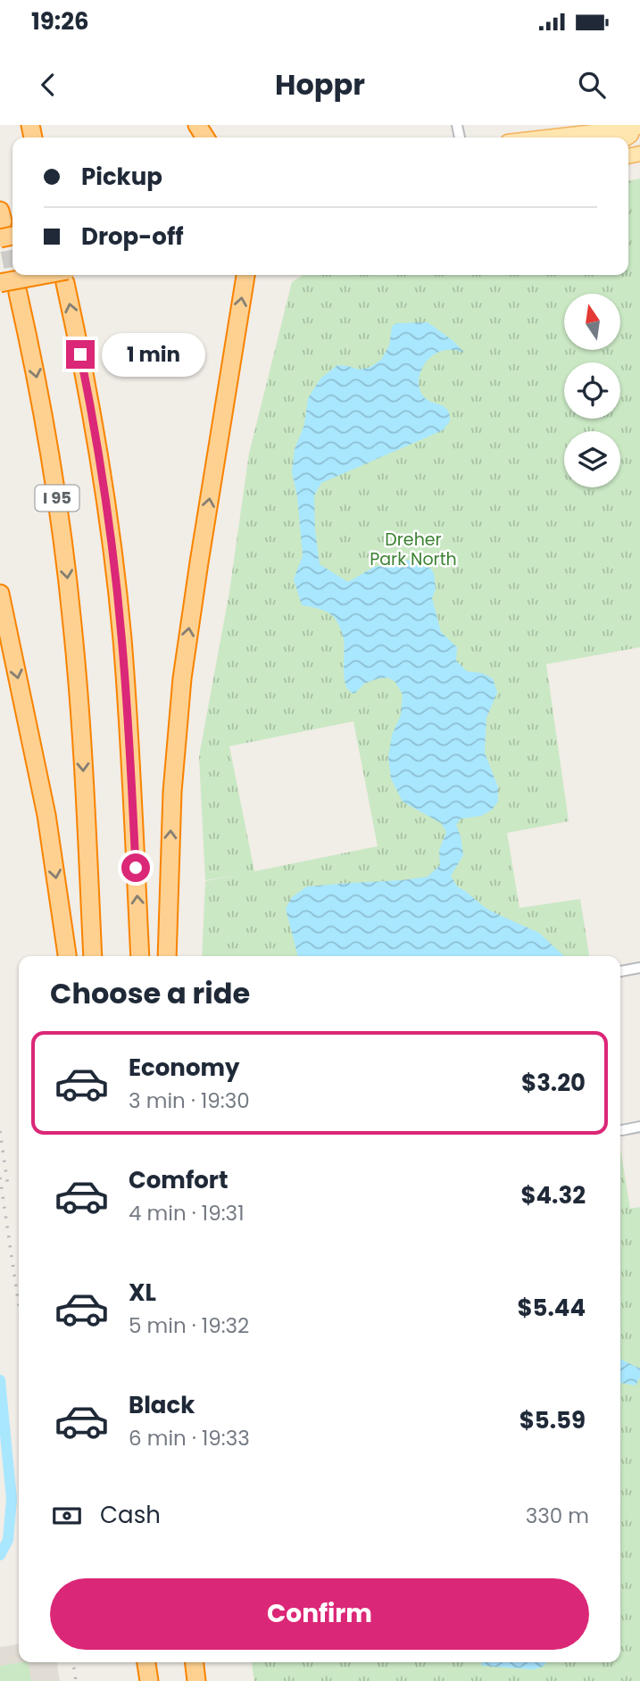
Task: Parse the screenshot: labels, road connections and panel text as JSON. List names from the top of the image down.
{
  "streets": {
    "highway": ["I 95"]
  },
  "parks": ["Dreher Park North"],
  "north": "top",
  "page": {
    "status": "19:26",
    "header": "Hoppr",
    "banner": ["Pickup", "Drop-off"],
    "bubble": "1 min",
    "heading": "Choose a ride",
    "list": [
      {
        "name": "Economy",
        "note": "3 min · 19:30",
        "value": "$3.20"
      },
      {
        "name": "Comfort",
        "note": "4 min · 19:31",
        "value": "$4.32"
      },
      {
        "name": "XL",
        "note": "5 min · 19:32",
        "value": "$5.44"
      },
      {
        "name": "Black",
        "note": "6 min · 19:33",
        "value": "$5.59"
      }
    ],
    "pay": ["Cash", "330 m"],
    "buttons": "Confirm"
  }
}
